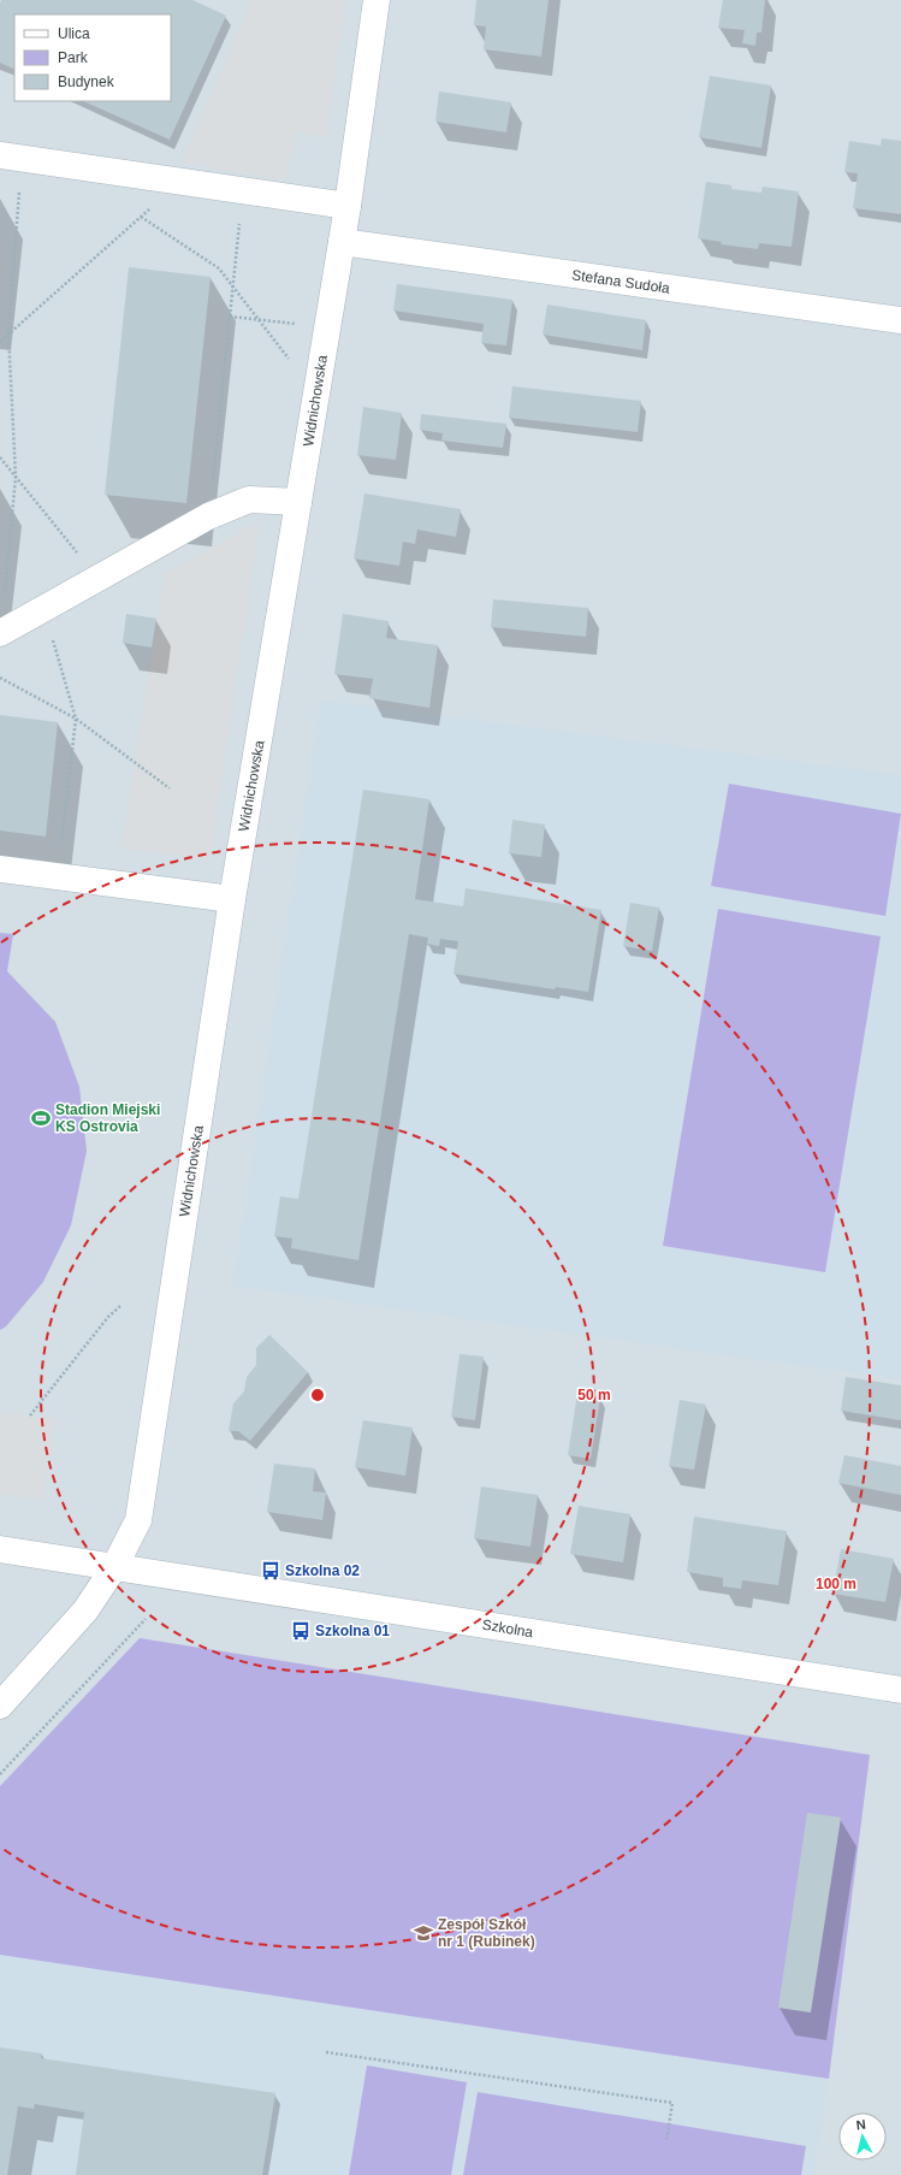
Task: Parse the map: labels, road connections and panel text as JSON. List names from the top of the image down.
{
  "streets": {
    "street": ["Stefana Sudoła", "Widnichowska", "Szkolna"]
  },
  "crossings": [
    ["Stefana Sudoła", "Widnichowska"],
    ["Widnichowska", "Szkolna"]
  ],
  "places": {
    "sports": ["Stadion Miejski KS Ostrovia"],
    "bus stop": ["Szkolna 02", "Szkolna 01"],
    "school or university": ["Zespół Szkół nr 1 (Rubinek)"]
  },
  "legend": ["Ulica", "Park", "Budynek"],
  "north": "top",
  "rings": ["50 m", "100 m"]
}
